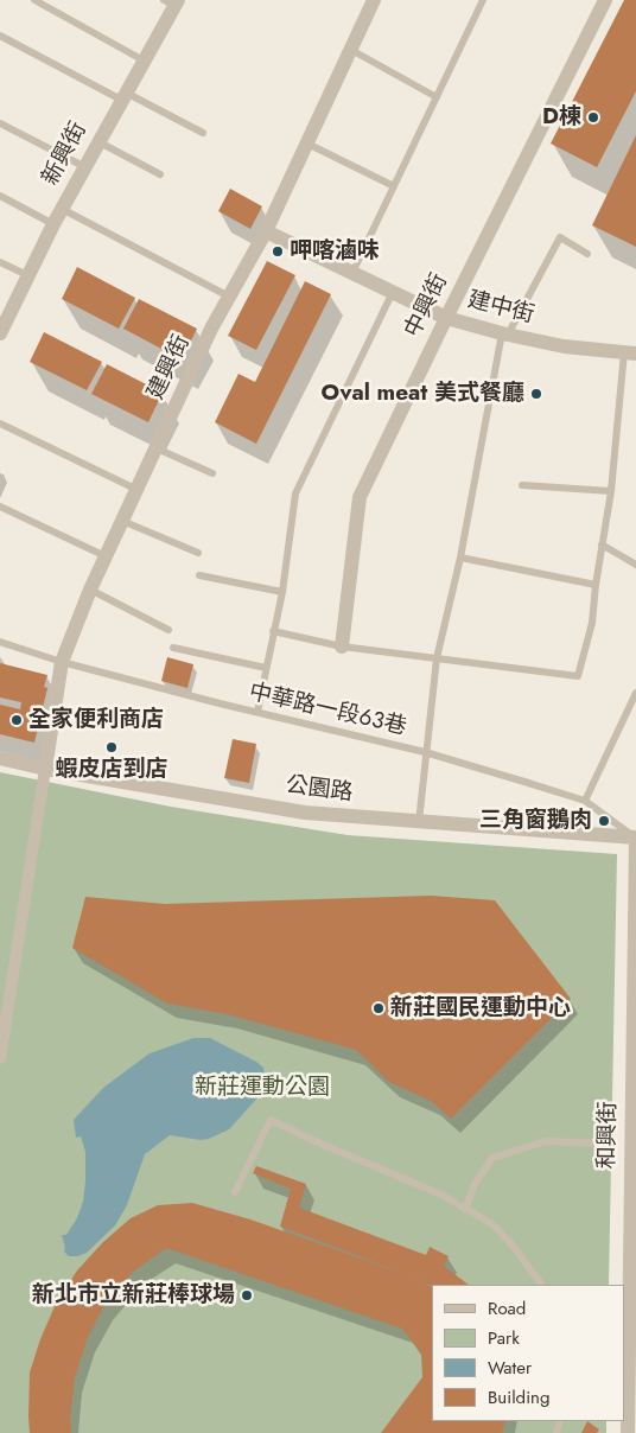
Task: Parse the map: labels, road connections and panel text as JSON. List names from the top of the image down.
{
  "streets": {
    "street": [
      "新興街",
      "中興街",
      "建中街",
      "建興街",
      "公園路",
      "和興街"
    ],
    "lane": ["中華路一段63巷"]
  },
  "crossings": [
    ["中興街", "建中街"],
    ["建中街", "建興街"],
    ["建興街", "中華路一段63巷"],
    ["建興街", "公園路"],
    ["中華路一段63巷", "公園路"],
    ["中華路一段63巷", "和興街"],
    ["公園路", "和興街"]
  ],
  "parks": ["新莊運動公園"],
  "places": [
    "D棟",
    "呷喀滷味",
    "Oval meat 美式餐廳",
    "全家便利商店",
    "蝦皮店到店",
    "三角窗鵝肉",
    "新莊國民運動中心",
    "新北市立新莊棒球場"
  ],
  "legend": [
    "Road",
    "Park",
    "Water",
    "Building"
  ]
}
